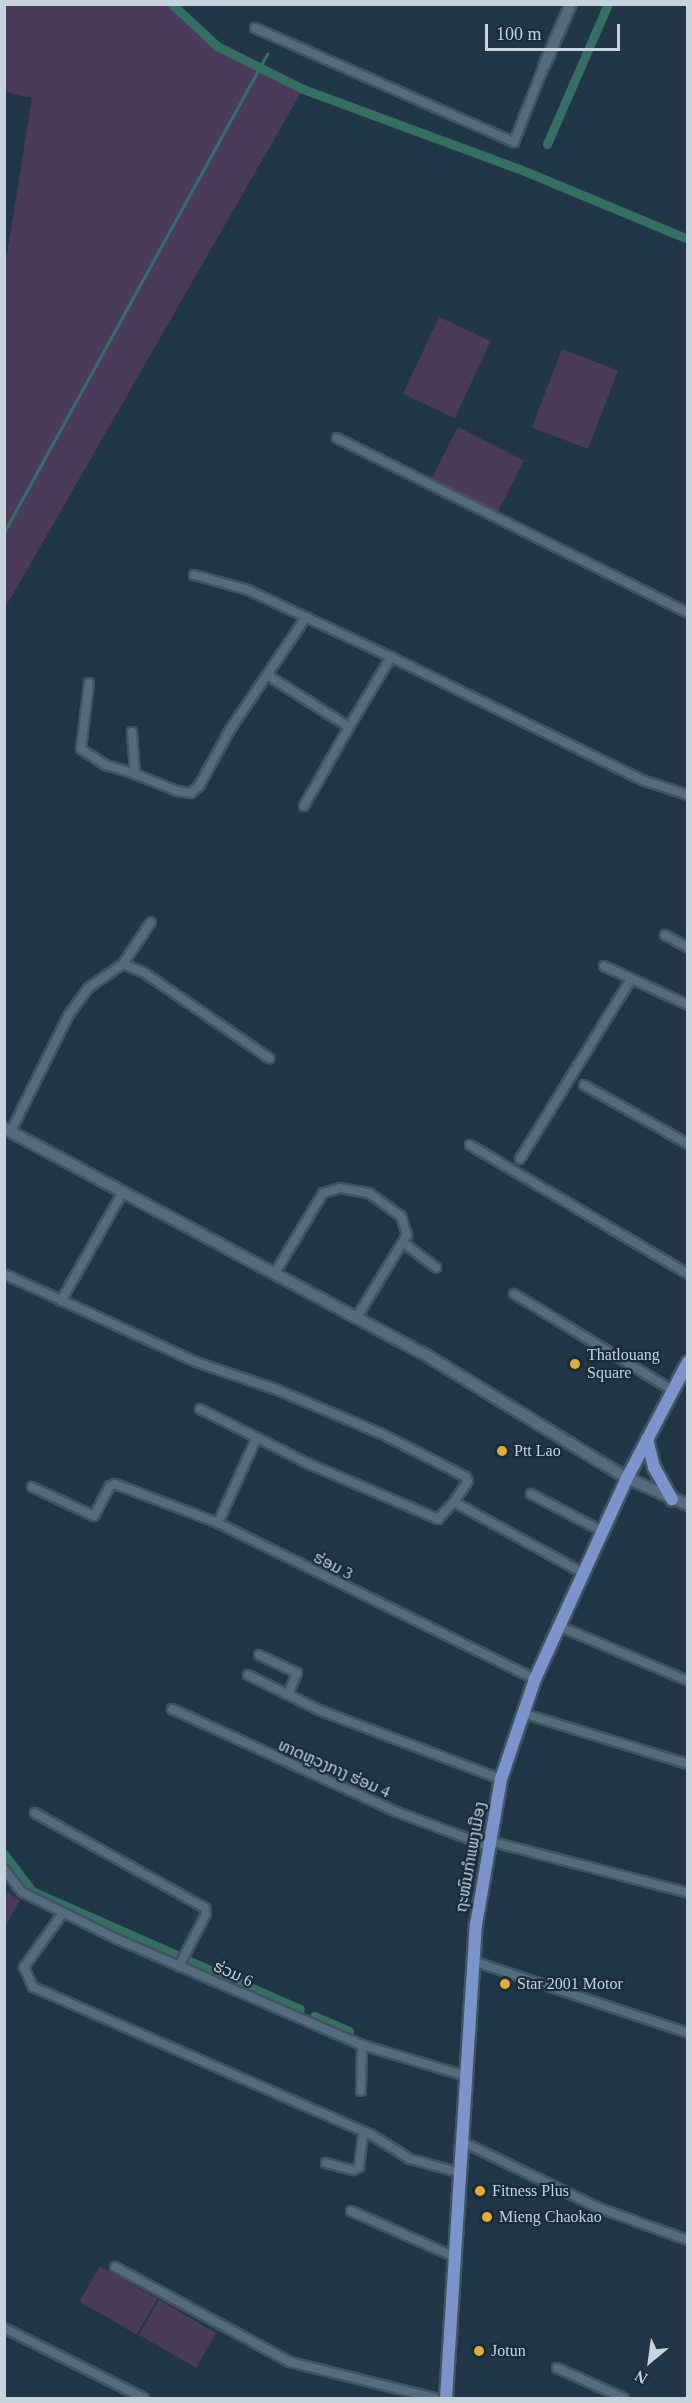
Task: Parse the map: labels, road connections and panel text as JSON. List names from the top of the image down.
{
  "streets": {
    "main road": ["ຖະໜົນກຳແພງເມືອງ"],
    "street": ["ຮ່ອມ 3", "ທາດຫຼວງກາງ ຮ່ອມ 4", "ຮ່ວມ 6"]
  },
  "crossings": [
    ["ຮ່ອມ 3", "ຖະໜົນກຳແພງເມືອງ"],
    ["ທາດຫຼວງກາງ ຮ່ອມ 4", "ຖະໜົນກຳແພງເມືອງ"],
    ["ຖະໜົນກຳແພງເມືອງ", "ຮ່ວມ 6"]
  ],
  "places": [
    "Thatlouang Square",
    "Ptt Lao",
    "Star 2001 Motor",
    "Fitness Plus",
    "Mieng Chaokao",
    "Jotun"
  ],
  "scale_bar": "100 m",
  "north": "bottom left"
}
